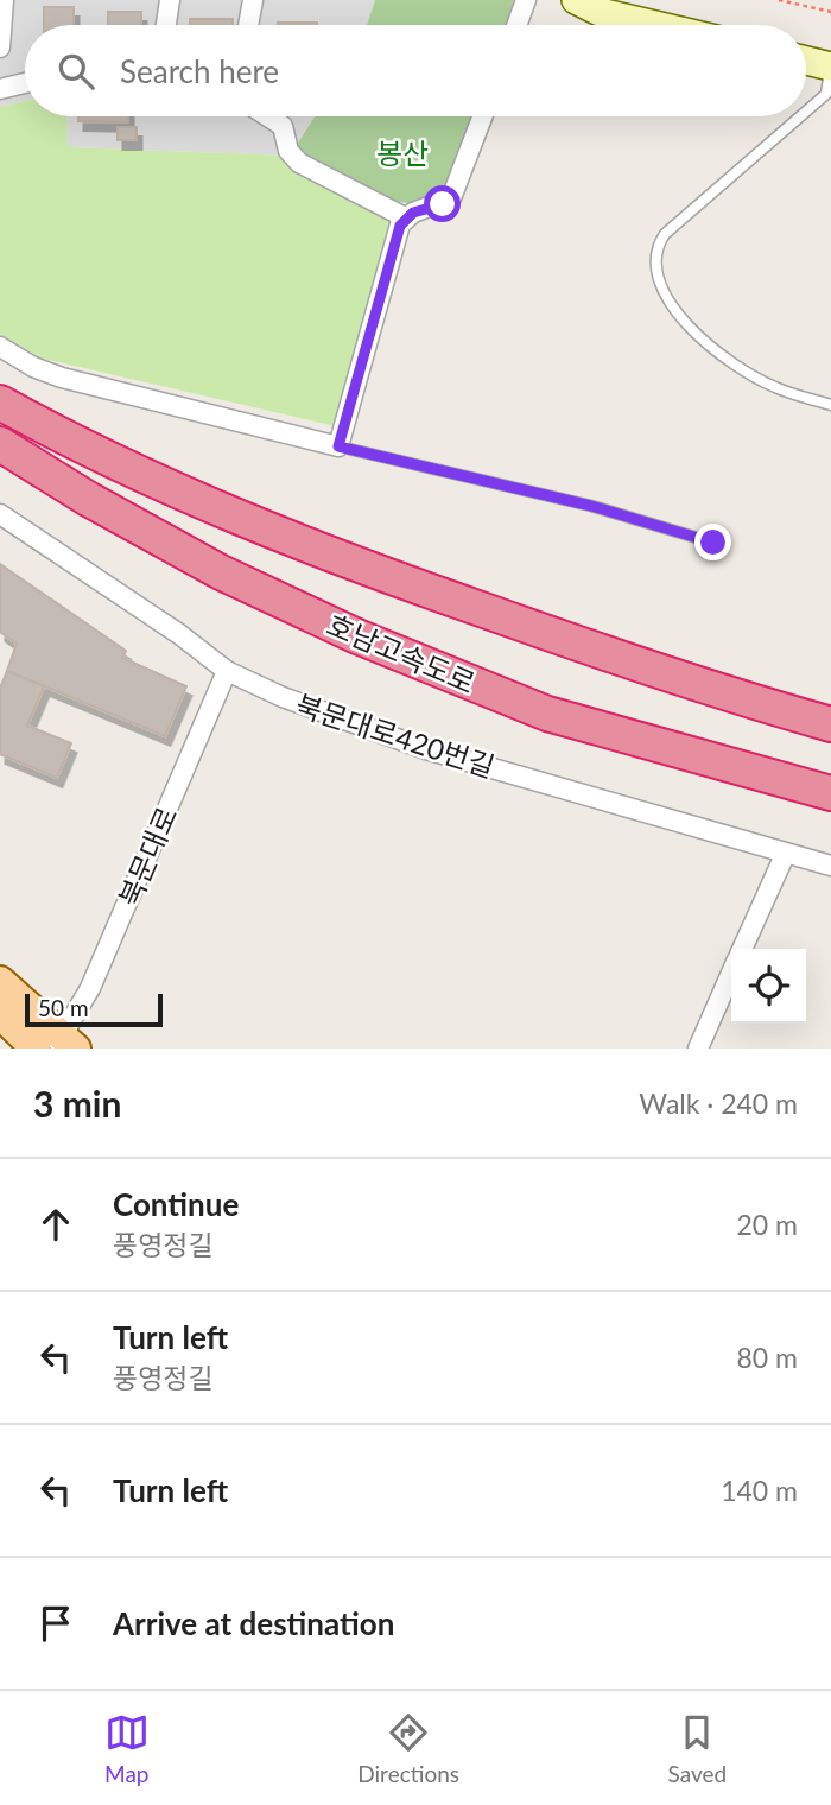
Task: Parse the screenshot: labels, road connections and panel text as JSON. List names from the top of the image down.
{
  "streets": {
    "highway": ["호남고속도로"],
    "street": ["북문대로420번길", "북문대로"]
  },
  "crossings": [
    ["북문대로420번길", "북문대로"]
  ],
  "parks": ["봉산"],
  "scale_bar": "50 m",
  "page": {
    "search": "Search here",
    "scale": "50 m",
    "heading": ["3 min", "Walk · 240 m"],
    "list": [
      ["Continue", "풍영정길", "20 m"],
      ["Turn left", "풍영정길", "80 m"],
      ["Turn left", "140 m"],
      "Arrive at destination"
    ],
    "nav": ["Map", "Directions", "Saved"]
  }
}
